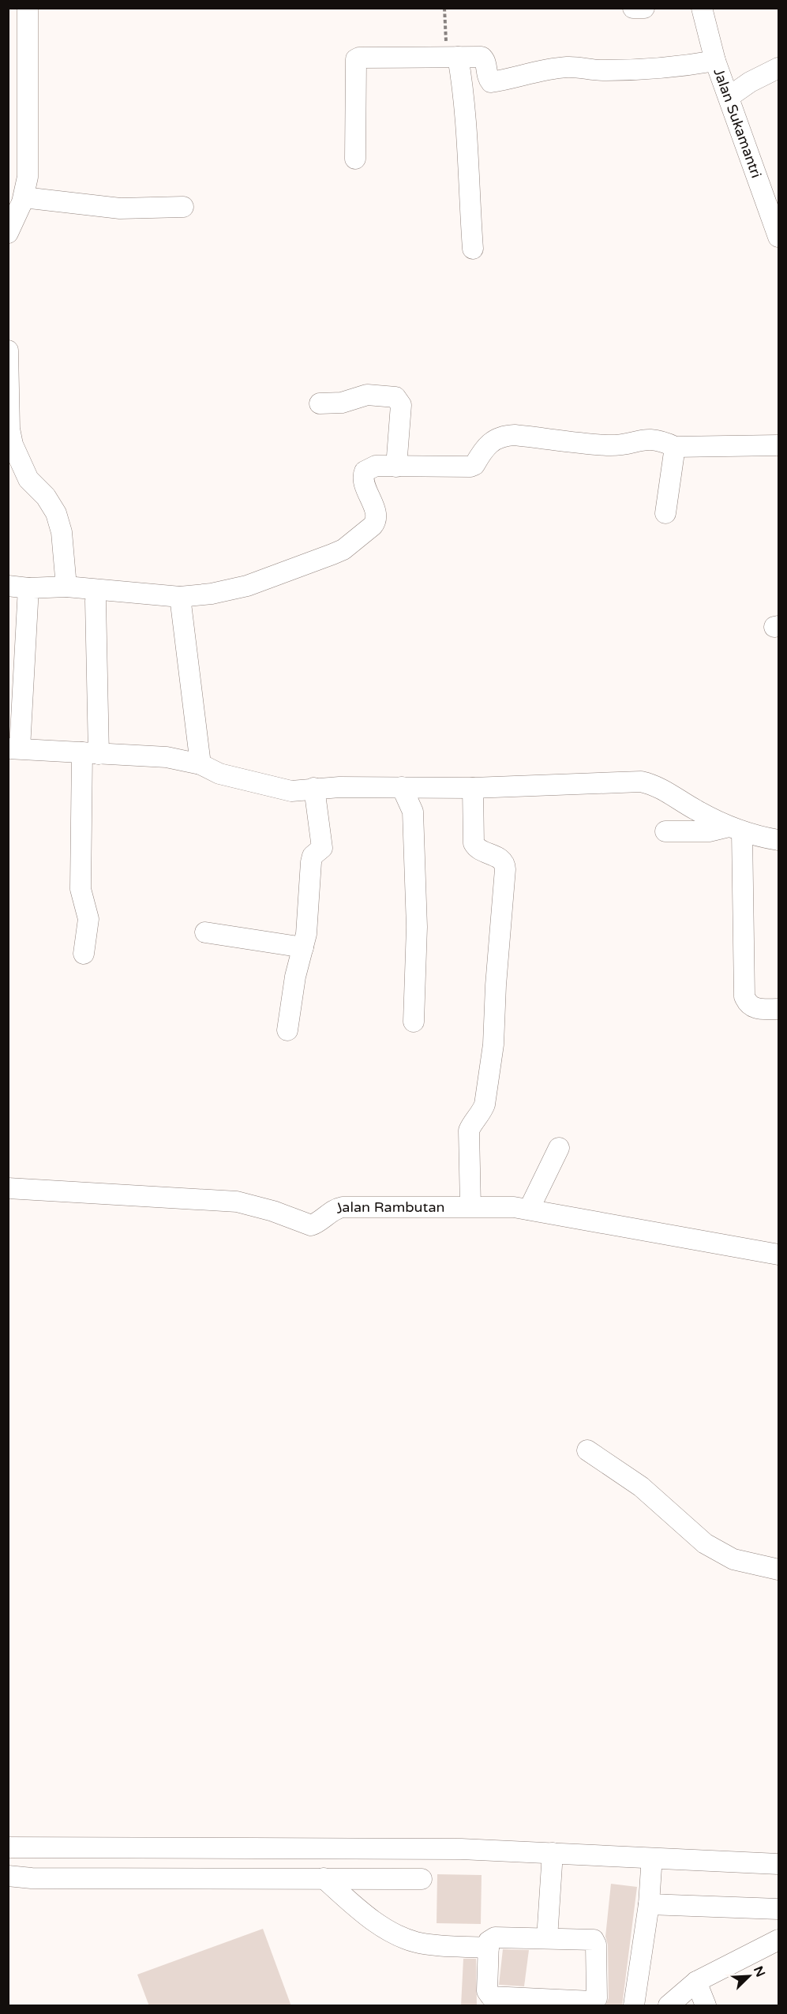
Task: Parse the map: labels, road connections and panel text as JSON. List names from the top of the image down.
{
  "streets": {
    "street": ["Jalan Sukamantri", "Jalan Rambutan"]
  },
  "north": "top right"
}
